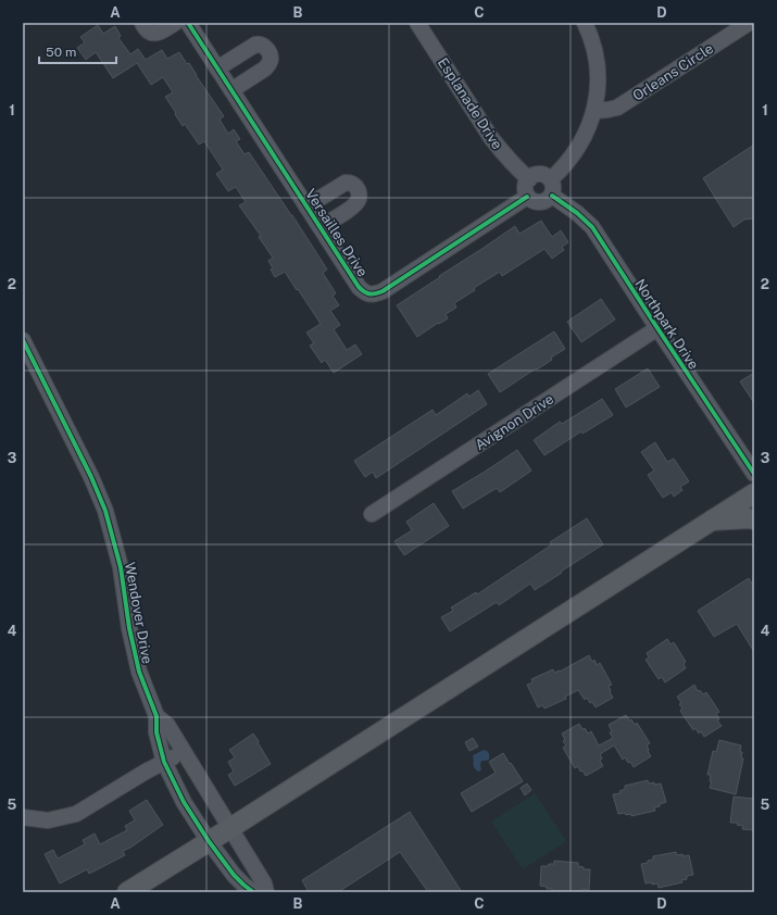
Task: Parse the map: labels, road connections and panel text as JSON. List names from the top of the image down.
{
  "streets": {
    "street": [
      "Orleans Circle",
      "Esplanade Drive",
      "Versailles Drive",
      "Northpark Drive",
      "Avignon Drive",
      "Wendover Drive"
    ]
  },
  "crossings": [
    ["Esplanade Drive", "Versailles Drive"],
    ["Esplanade Drive", "Northpark Drive"],
    ["Versailles Drive", "Northpark Drive"],
    ["Northpark Drive", "Avignon Drive"]
  ],
  "scale_bar": "50 m",
  "grid": {
    "columns": [
      "A",
      "B",
      "C",
      "D"
    ],
    "rows": [
      "1",
      "2",
      "3",
      "4",
      "5"
    ]
  }
}
